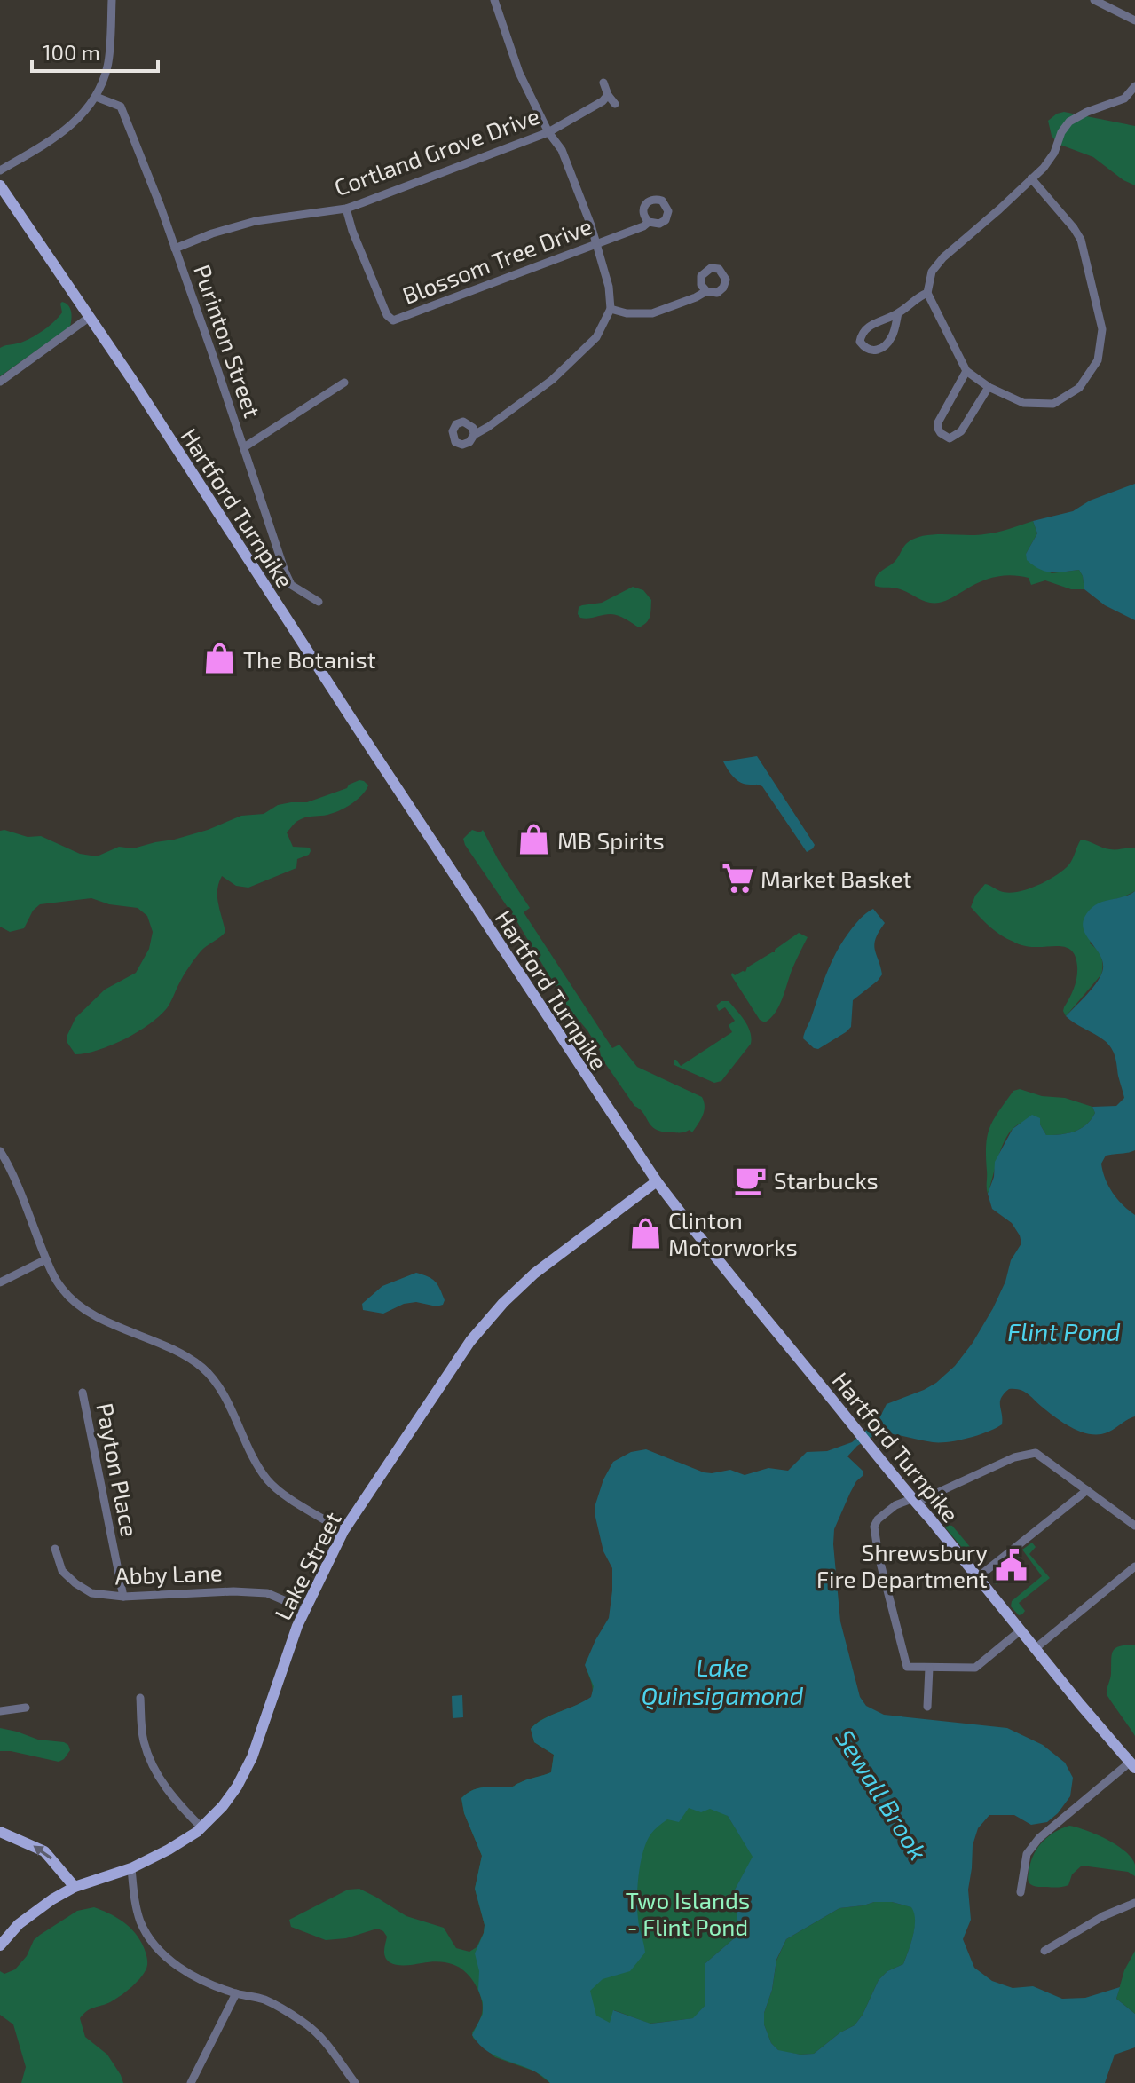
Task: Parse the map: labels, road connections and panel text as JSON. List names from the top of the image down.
{
  "streets": {
    "main road": ["Hartford Turnpike", "Lake Street"],
    "street": [
      "Cortland Grove Drive",
      "Blossom Tree Drive",
      "Purinton Street",
      "Payton Place",
      "Abby Lane"
    ]
  },
  "crossings": [
    ["Cortland Grove Drive", "Blossom Tree Drive"],
    ["Cortland Grove Drive", "Purinton Street"],
    ["Hartford Turnpike", "Lake Street"],
    ["Payton Place", "Abby Lane"],
    ["Lake Street", "Abby Lane"]
  ],
  "water": ["Flint Pond", "Lake Quinsigamond", "Sewall Brook"],
  "parks": ["Two Islands - Flint Pond"],
  "places": {
    "shop": ["The Botanist", "MB Spirits", "Clinton Motorworks"],
    "supermarket": ["Market Basket"],
    "cafe": ["Starbucks"],
    "public building": ["Shrewsbury Fire Department"]
  },
  "scale_bar": "100 m"
}
